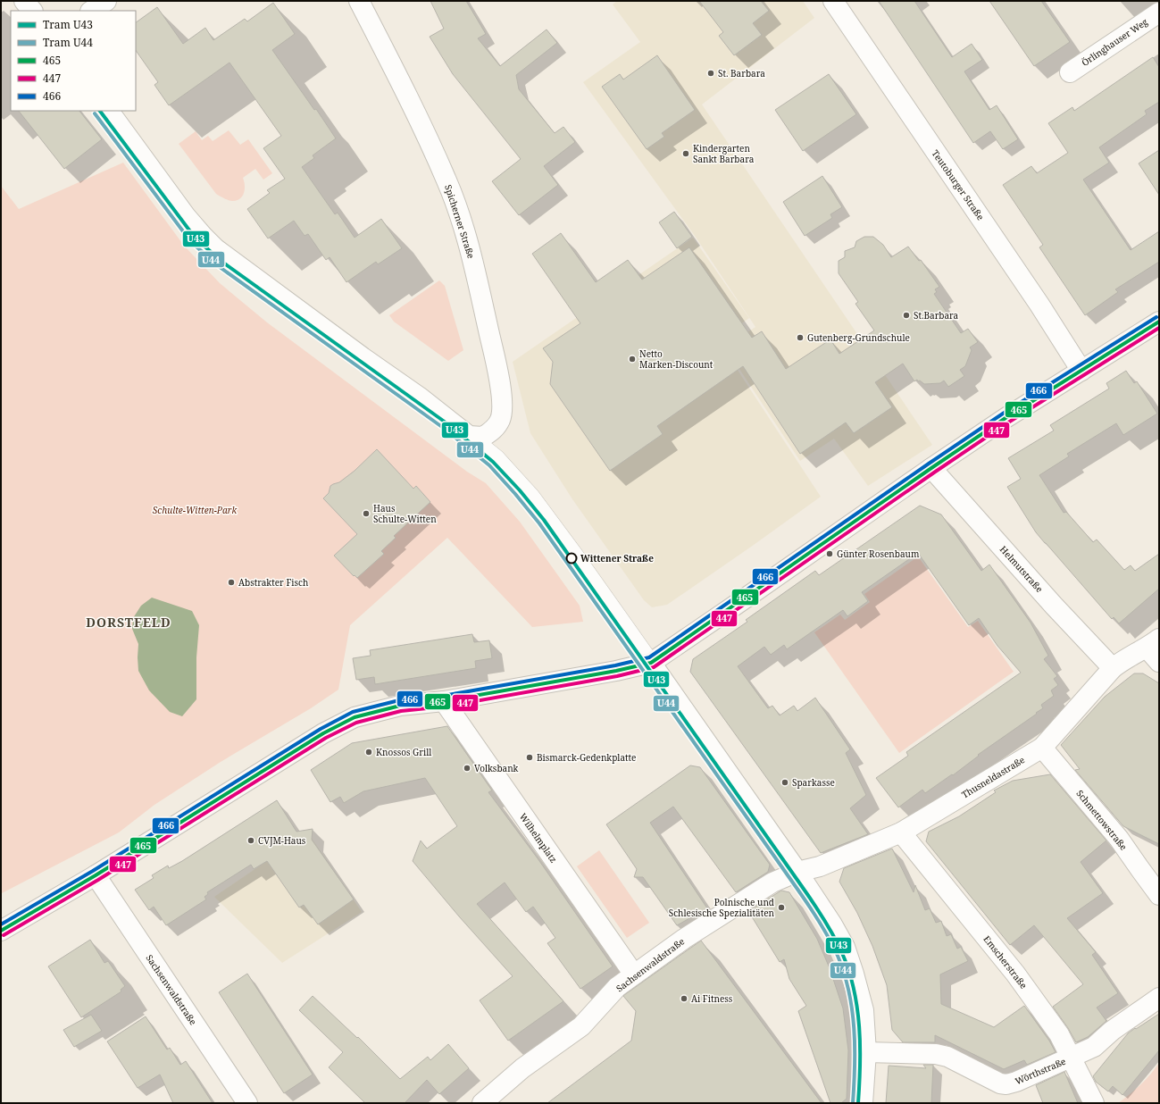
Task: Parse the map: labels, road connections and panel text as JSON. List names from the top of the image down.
{
  "streets": {
    "street": [
      "Örlinghauser Weg",
      "Teutoburger Straße",
      "Spicherner Straße",
      "Helmutstraße",
      "Thusneldastraße",
      "Schmettowstraße",
      "Wilhelmplatz",
      "Emscherstraße",
      "Sachsenwaldstraße",
      "Wörthstraße"
    ]
  },
  "crossings": [
    ["Helmutstraße", "Thusneldastraße"],
    ["Thusneldastraße", "Schmettowstraße"],
    ["Thusneldastraße", "Emscherstraße"],
    ["Thusneldastraße", "Sachsenwaldstraße"],
    ["Wilhelmplatz", "Sachsenwaldstraße"],
    ["Emscherstraße", "Wörthstraße"]
  ],
  "districts": ["DORSTFELD"],
  "parks": ["Schulte-Witten-Park"],
  "places": [
    "St. Barbara",
    "Kindergarten Sankt Barbara",
    "St.Barbara",
    "Gutenberg-Grundschule",
    "Netto Marken-Discount",
    "Haus Schulte-Witten",
    "Günter Rosenbaum",
    "Wittener Straße",
    "Abstrakter Fisch",
    "Knossos Grill",
    "Bismarck-Gedenkplatte",
    "Volksbank",
    "Sparkasse",
    "CVJM-Haus",
    "Polnische und Schlesische Spezialitäten",
    "Ai Fitness"
  ],
  "lines": [
    "tram line U43",
    "tram line U44",
    "transit line 466",
    "transit line 465",
    "transit line 447"
  ],
  "legend": [
    "Tram U43",
    "Tram U44",
    "465",
    "447",
    "466"
  ]
}
